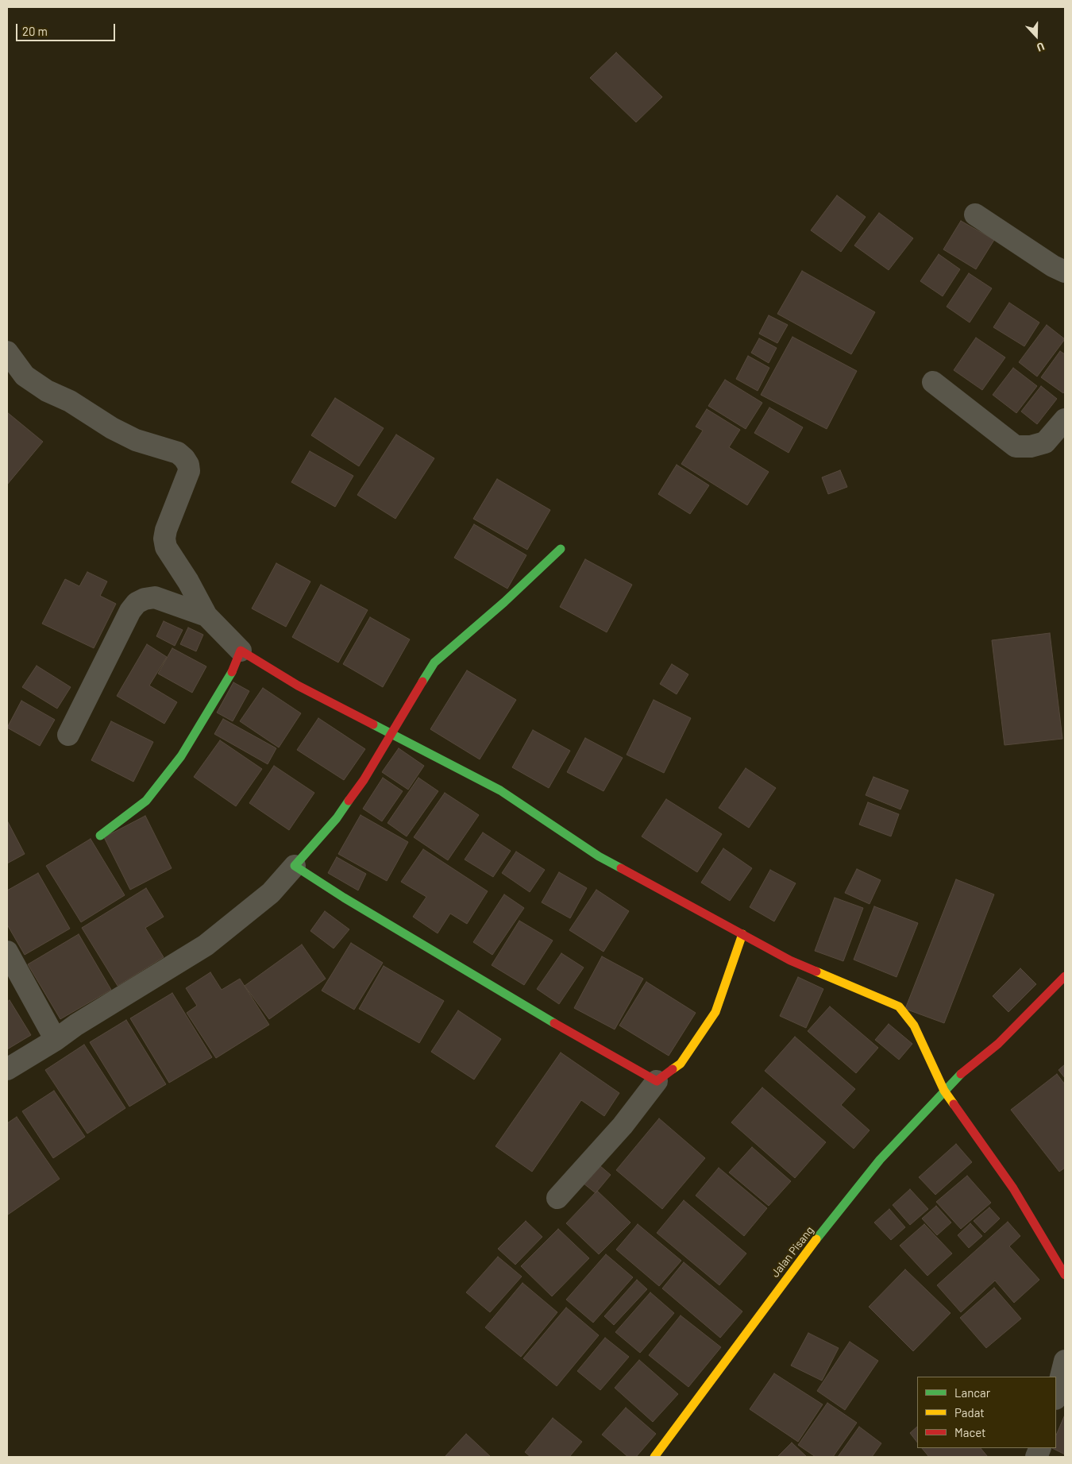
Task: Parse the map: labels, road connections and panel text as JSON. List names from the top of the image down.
{
  "streets": {
    "street": ["Jalan Pisang"]
  },
  "legend": ["Lancar", "Padat", "Macet"],
  "scale_bar": "20 m",
  "north": "bottom"
}
